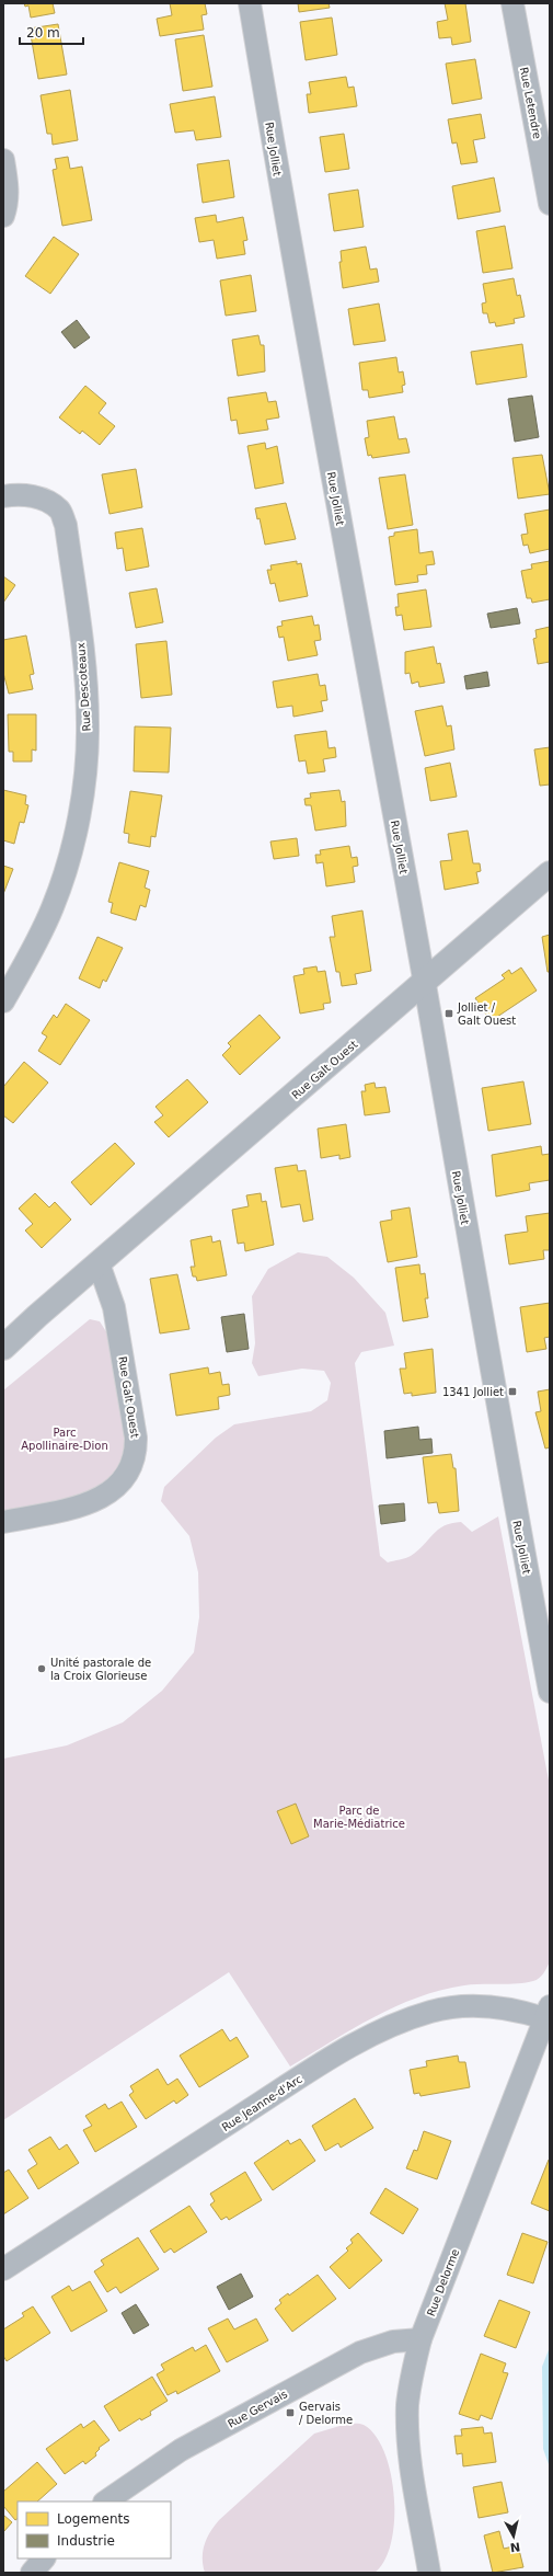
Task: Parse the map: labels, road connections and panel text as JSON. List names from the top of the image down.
{
  "streets": {
    "street": [
      "Rue Letendre",
      "Rue Jolliet",
      "Rue Descoteaux",
      "Rue Galt Ouest",
      "Rue Jeanne-d'Arc",
      "Rue Delorme",
      "Rue Gervais"
    ]
  },
  "crossings": [
    ["Rue Jolliet", "Rue Galt Ouest"],
    ["Rue Jeanne-d'Arc", "Rue Delorme"],
    ["Rue Delorme", "Rue Gervais"]
  ],
  "parks": ["Parc Apollinaire-Dion", "Parc de Marie-Médiatrice"],
  "places": {
    "transit": ["Jolliet / Galt Ouest", "1341 Jolliet", "Gervais / Delorme"],
    "other": ["Unité pastorale de la Croix Glorieuse"]
  },
  "legend": ["Logements", "Industrie"],
  "scale_bar": "20 m",
  "north": "bottom"
}
